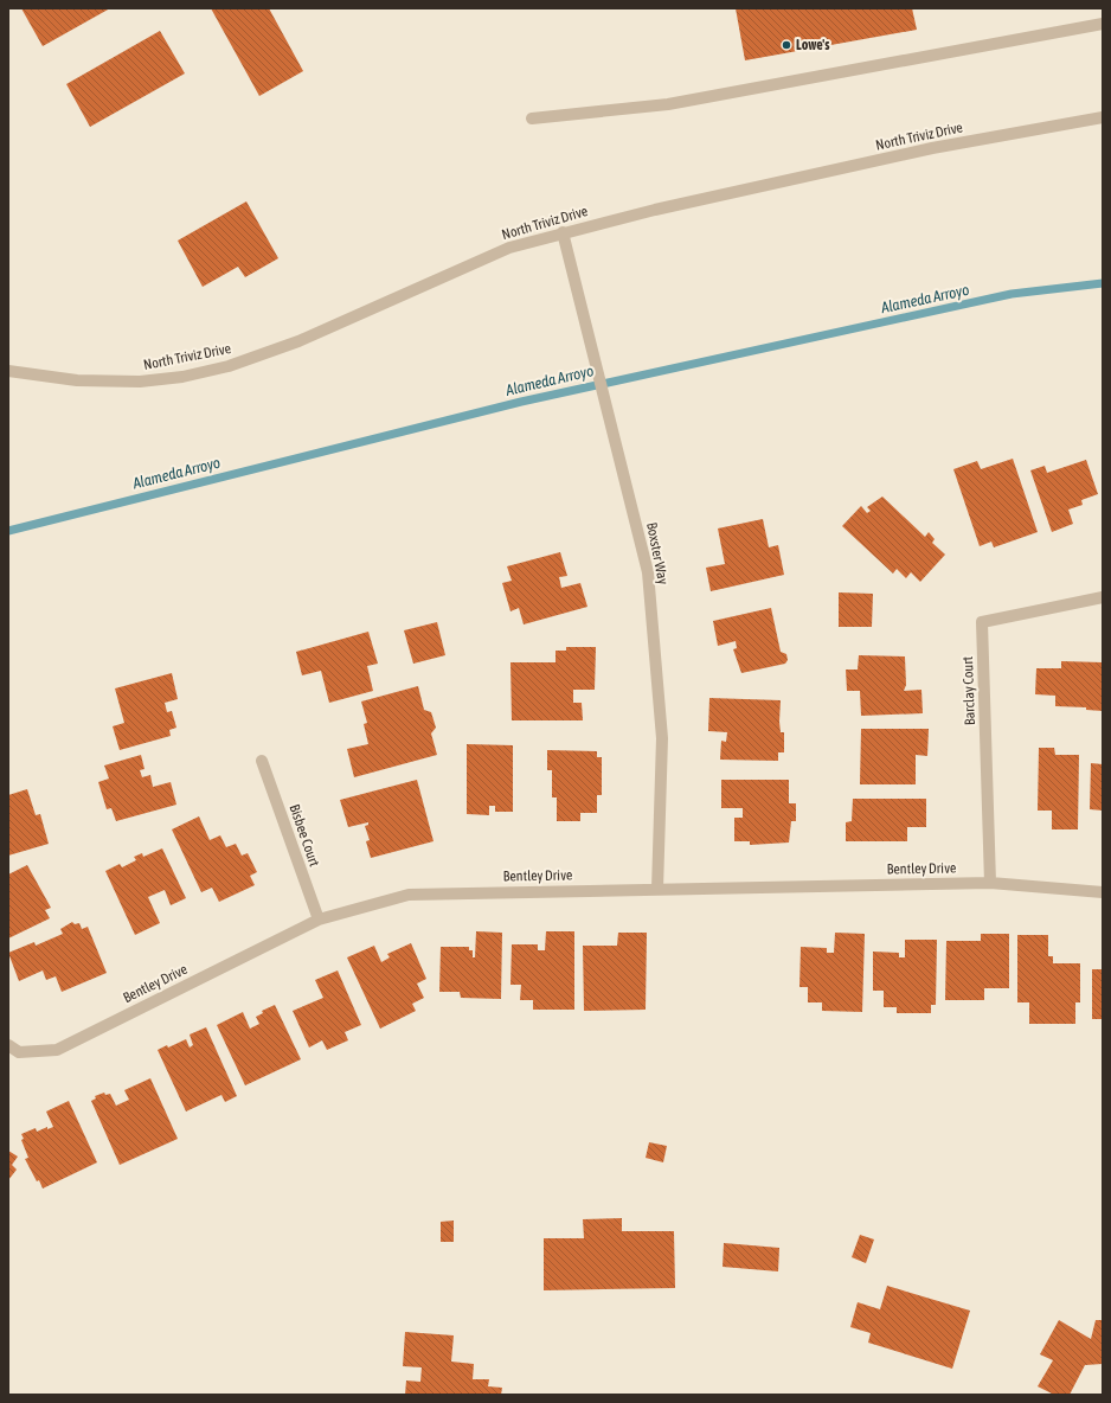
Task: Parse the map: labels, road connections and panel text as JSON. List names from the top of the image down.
{
  "streets": {
    "street": [
      "North Triviz Drive",
      "Boxster Way",
      "Barclay Court",
      "Bisbee Court",
      "Bentley Drive"
    ]
  },
  "crossings": [
    ["North Triviz Drive", "Boxster Way"],
    ["Boxster Way", "Bentley Drive"],
    ["Barclay Court", "Bentley Drive"],
    ["Bisbee Court", "Bentley Drive"]
  ],
  "water": ["Alameda Arroyo"],
  "places": ["Lowe's"]
}
